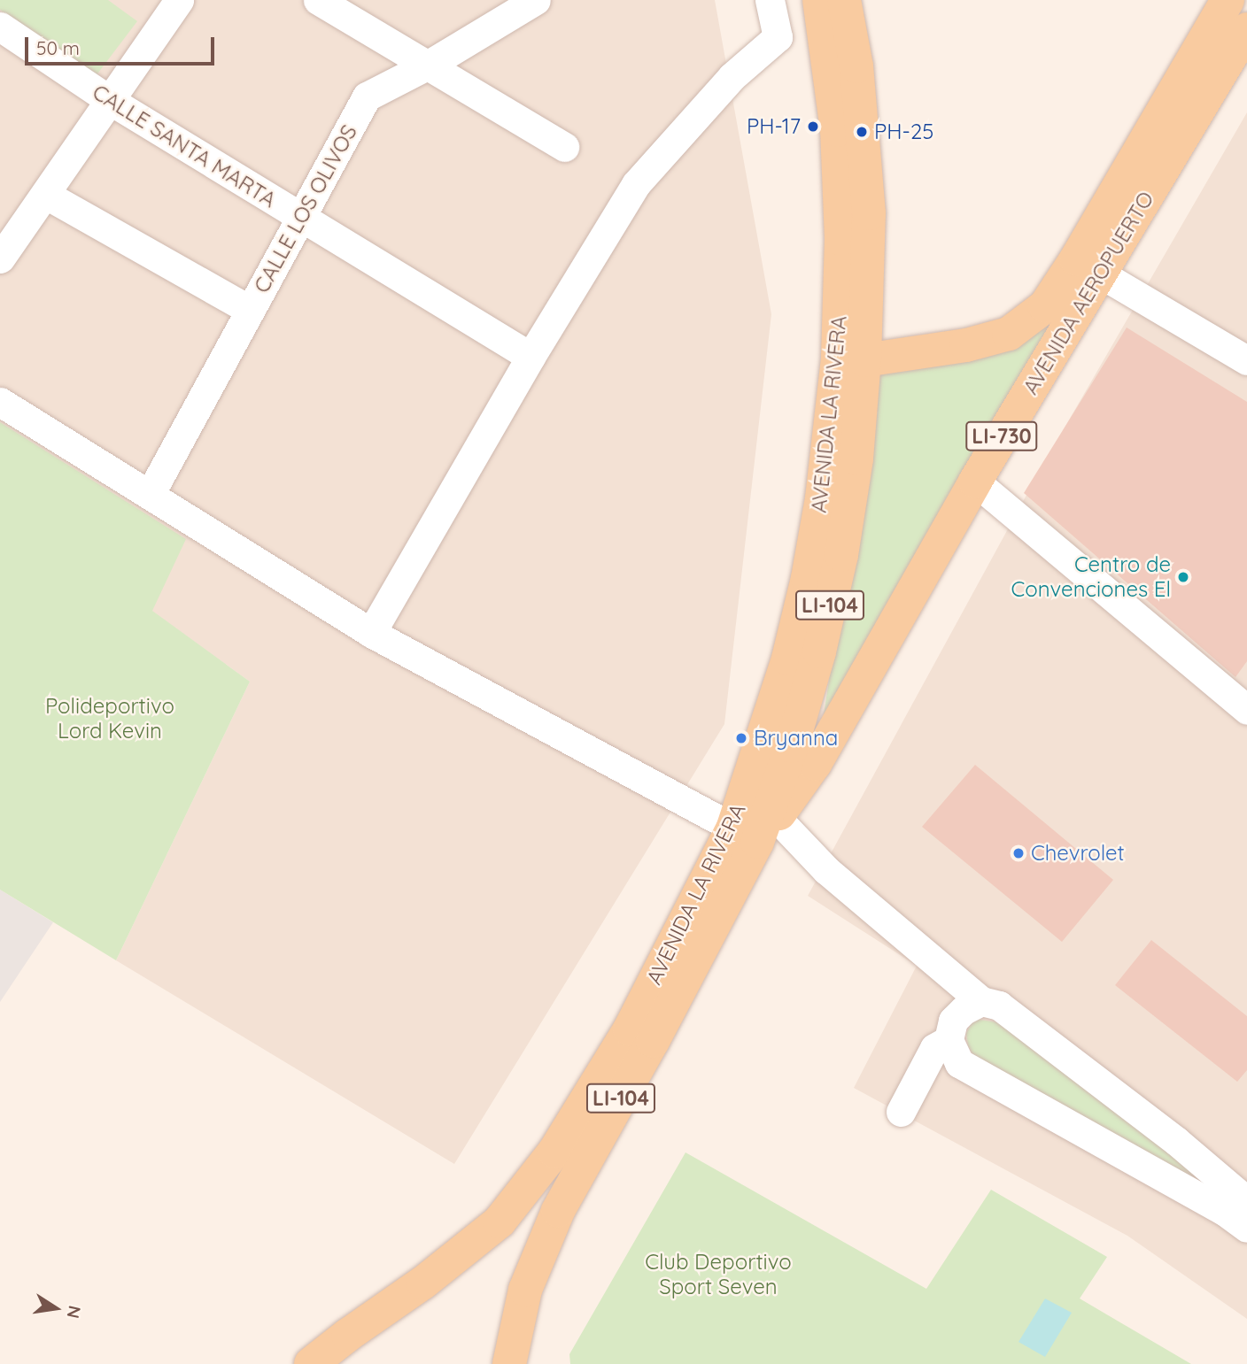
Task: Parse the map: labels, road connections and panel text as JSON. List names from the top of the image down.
{
  "streets": {
    "main road": [
      "AVENIDA AEROPUERTO",
      "AVENIDA LA RIVERA",
      "LI-730",
      "LI-104"
    ],
    "street": ["CALLE SANTA MARTA", "CALLE LOS OLIVOS"]
  },
  "crossings": [
    ["CALLE SANTA MARTA", "CALLE LOS OLIVOS"],
    ["AVENIDA AEROPUERTO", "AVENIDA LA RIVERA"]
  ],
  "parks": ["Polideportivo Lord Kevin", "Club Deportivo Sport Seven"],
  "places": [
    "PH-17",
    "PH-25",
    "Centro de Convenciones El",
    "Bryanna",
    "Chevrolet"
  ],
  "scale_bar": "50 m",
  "north": "right"
}
